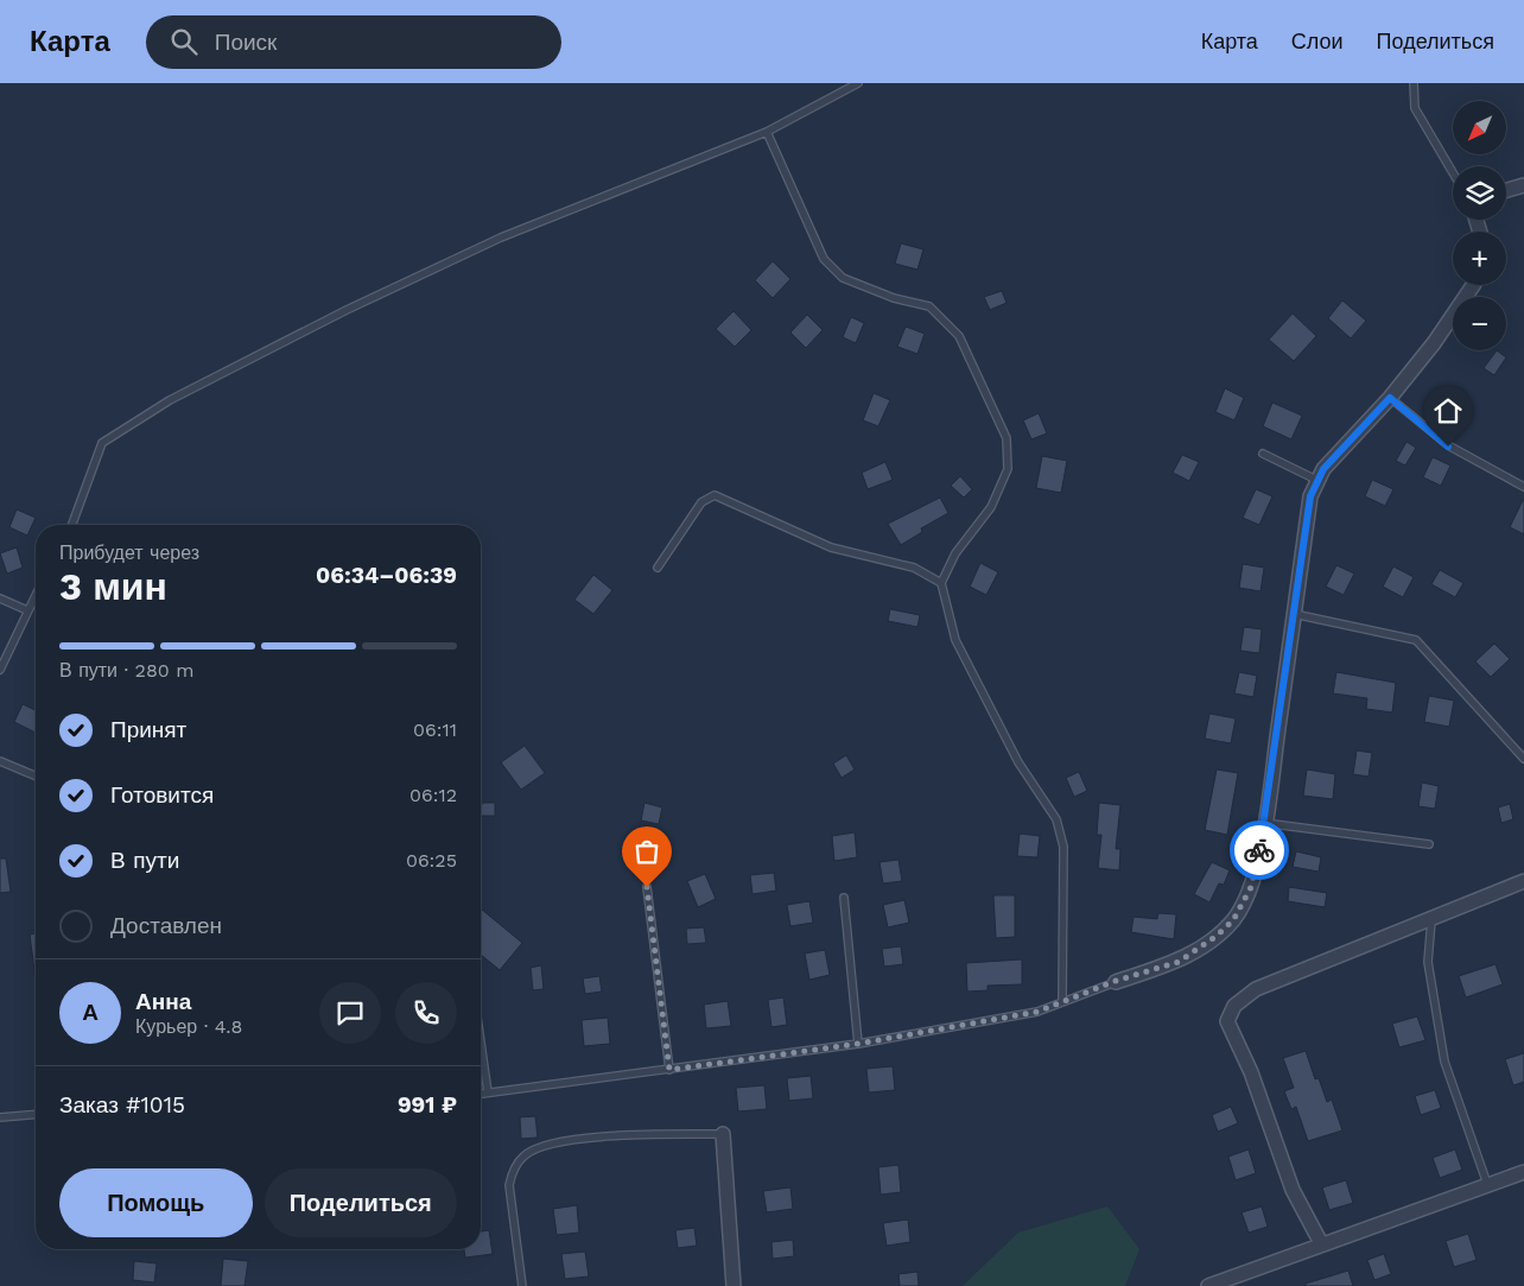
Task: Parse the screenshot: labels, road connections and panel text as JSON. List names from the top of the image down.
{
  "north": "bottom left",
  "page": {
    "header": "Карта",
    "search": "Поиск",
    "nav": ["Карта", "Слои", "Поделиться"],
    "map_buttons": ["+", "−"],
    "heading": ["3 мин", "Прибудет через", "06:34–06:39"],
    "panel": [
      "Анна",
      "Курьер · 4.8",
      "Заказ #1015",
      "991 ₽"
    ],
    "bar": "В пути · 280 m",
    "list": [
      ["Принят", "06:11"],
      ["Готовится", "06:12"],
      ["В пути", "06:25"],
      "Доставлен"
    ],
    "round": "А",
    "buttons": ["Помощь", "Поделиться"]
  }
}
